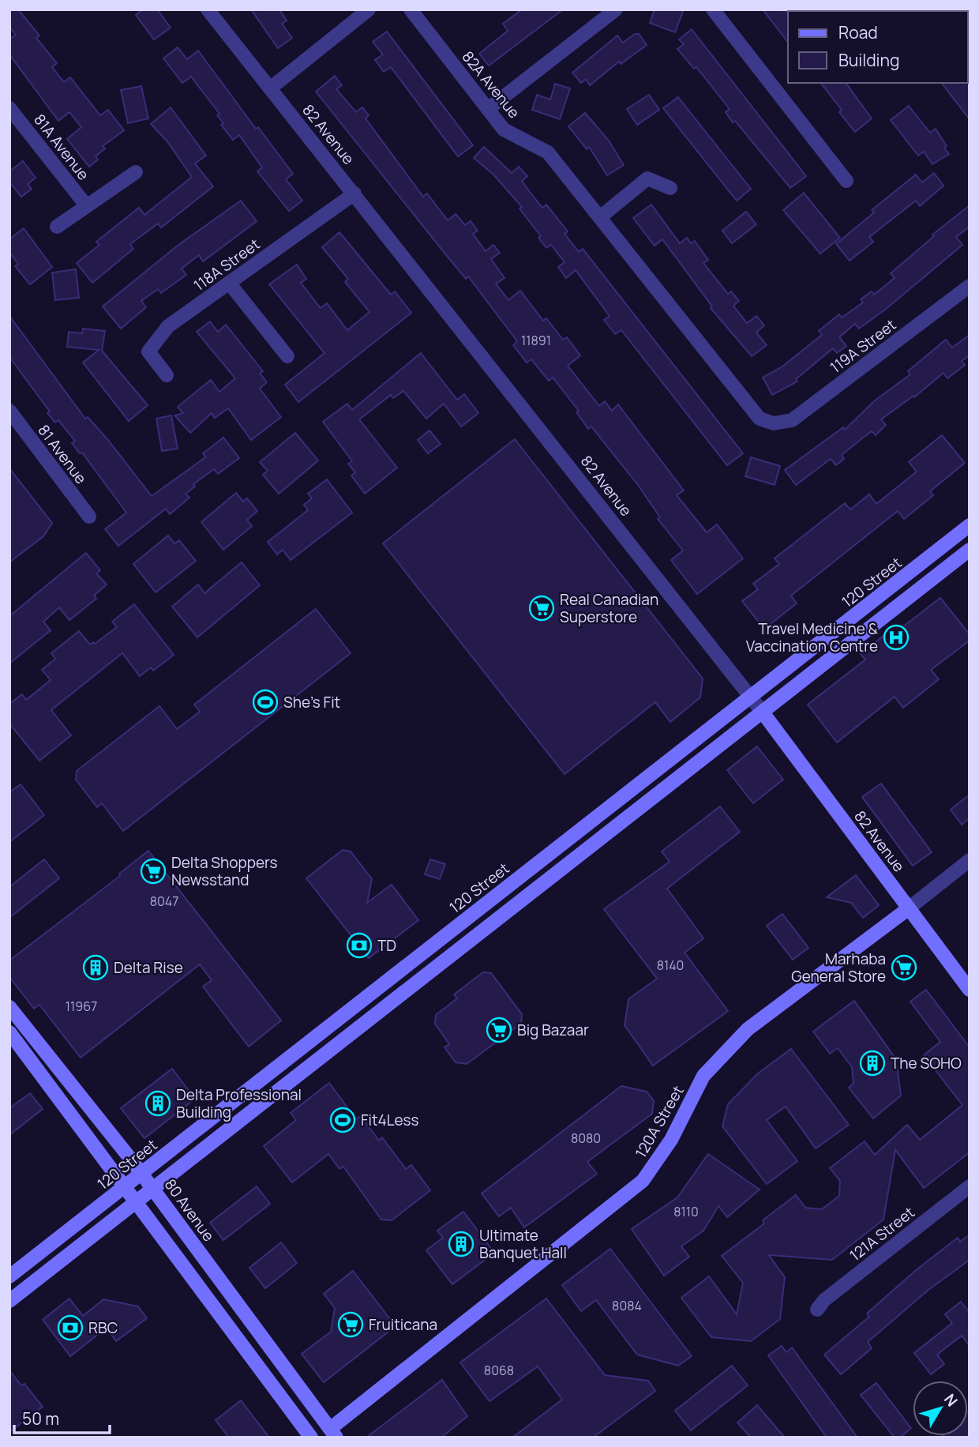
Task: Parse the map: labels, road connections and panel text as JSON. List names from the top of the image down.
{
  "streets": {
    "main road": [
      "82 Avenue",
      "120 Street",
      "120A Street",
      "80 Avenue"
    ],
    "street": [
      "82A Avenue",
      "81A Avenue",
      "118A Street",
      "119A Street",
      "81 Avenue",
      "121A Street"
    ]
  },
  "crossings": [
    ["82A Avenue", "119A Street"],
    ["82 Avenue", "118A Street"],
    ["82 Avenue", "120 Street"],
    ["82 Avenue", "120A Street"],
    ["120 Street", "80 Avenue"],
    ["120A Street", "80 Avenue"]
  ],
  "places": {
    "supermarket": [
      "Real Canadian Superstore",
      "Delta Shoppers Newsstand",
      "Marhaba General Store",
      "Big Bazaar",
      "Fruiticana"
    ],
    "hospital": ["Travel Medicine & Vaccination Centre"],
    "sports": ["She's Fit", "Fit4Less"],
    "bank": ["TD", "RBC"],
    "building": [
      "Delta Rise",
      "The SOHO",
      "Delta Professional Building",
      "Ultimate Banquet Hall"
    ]
  },
  "house_numbers": [
    "11891",
    "8047",
    "8140",
    "11967",
    "8080",
    "8110",
    "8084",
    "8068"
  ],
  "legend": ["Road", "Building"],
  "scale_bar": "50 m",
  "north": "top right"
}
